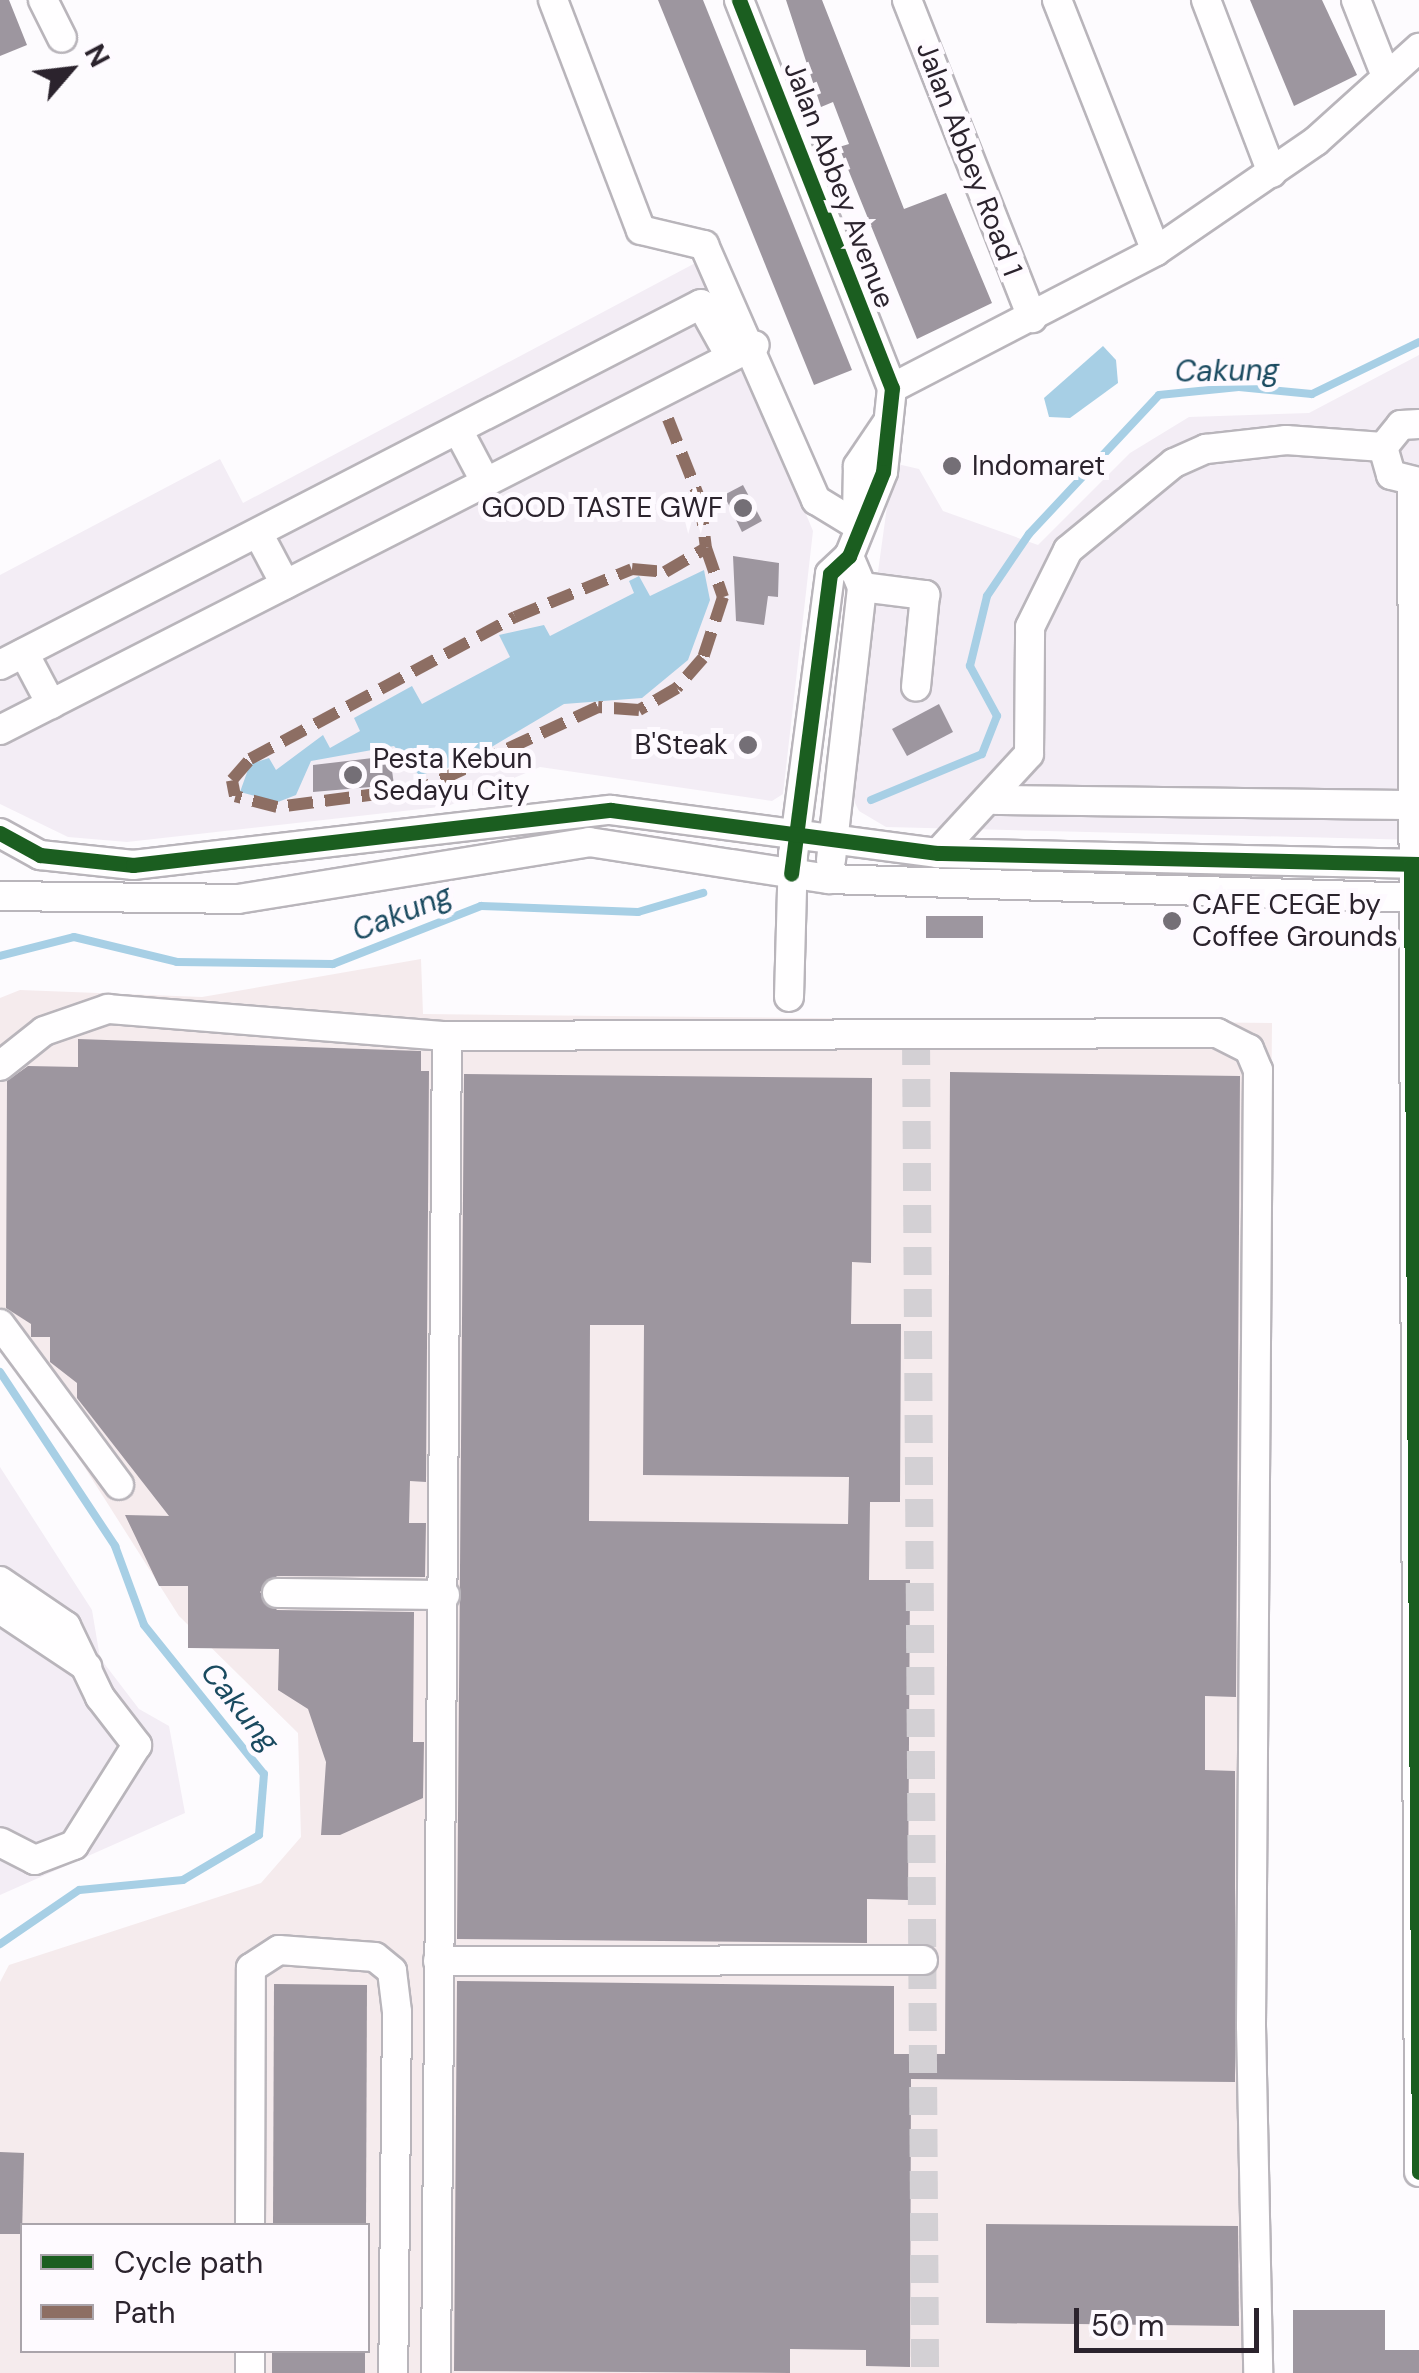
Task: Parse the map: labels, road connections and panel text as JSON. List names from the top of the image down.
{
  "streets": {
    "street": ["Jalan Abbey Road 1", "Jalan Abbey Avenue"]
  },
  "water": ["Cakung"],
  "places": [
    "Indomaret",
    "GOOD TASTE GWF",
    "B'Steak",
    "Pesta Kebun Sedayu City",
    "CAFE CEGE by Coffee Grounds"
  ],
  "legend": ["Cycle path", "Path"],
  "scale_bar": "50 m",
  "north": "top right"
}
